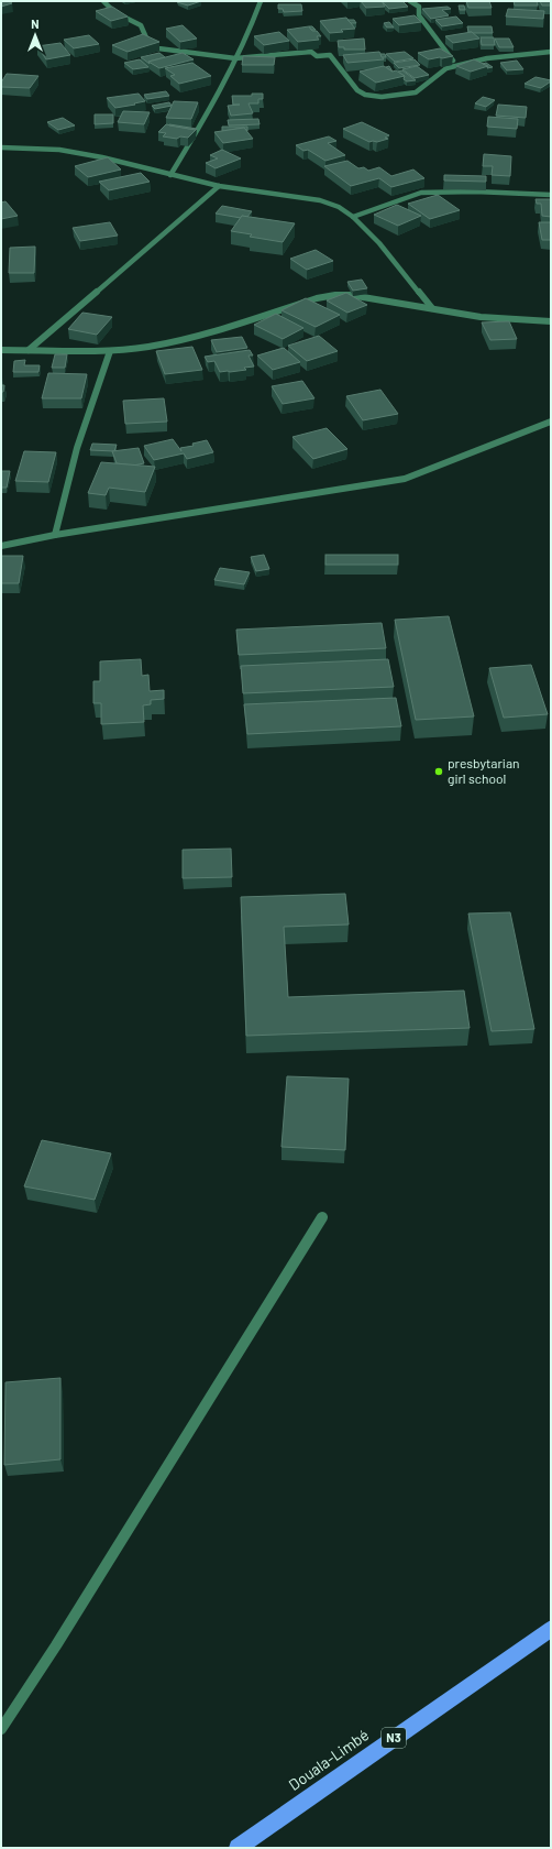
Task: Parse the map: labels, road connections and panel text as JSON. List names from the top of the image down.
{
  "streets": {
    "highway": ["N3", "Douala-Limbé"]
  },
  "places": ["presbytarian girl school"],
  "north": "top"
}
